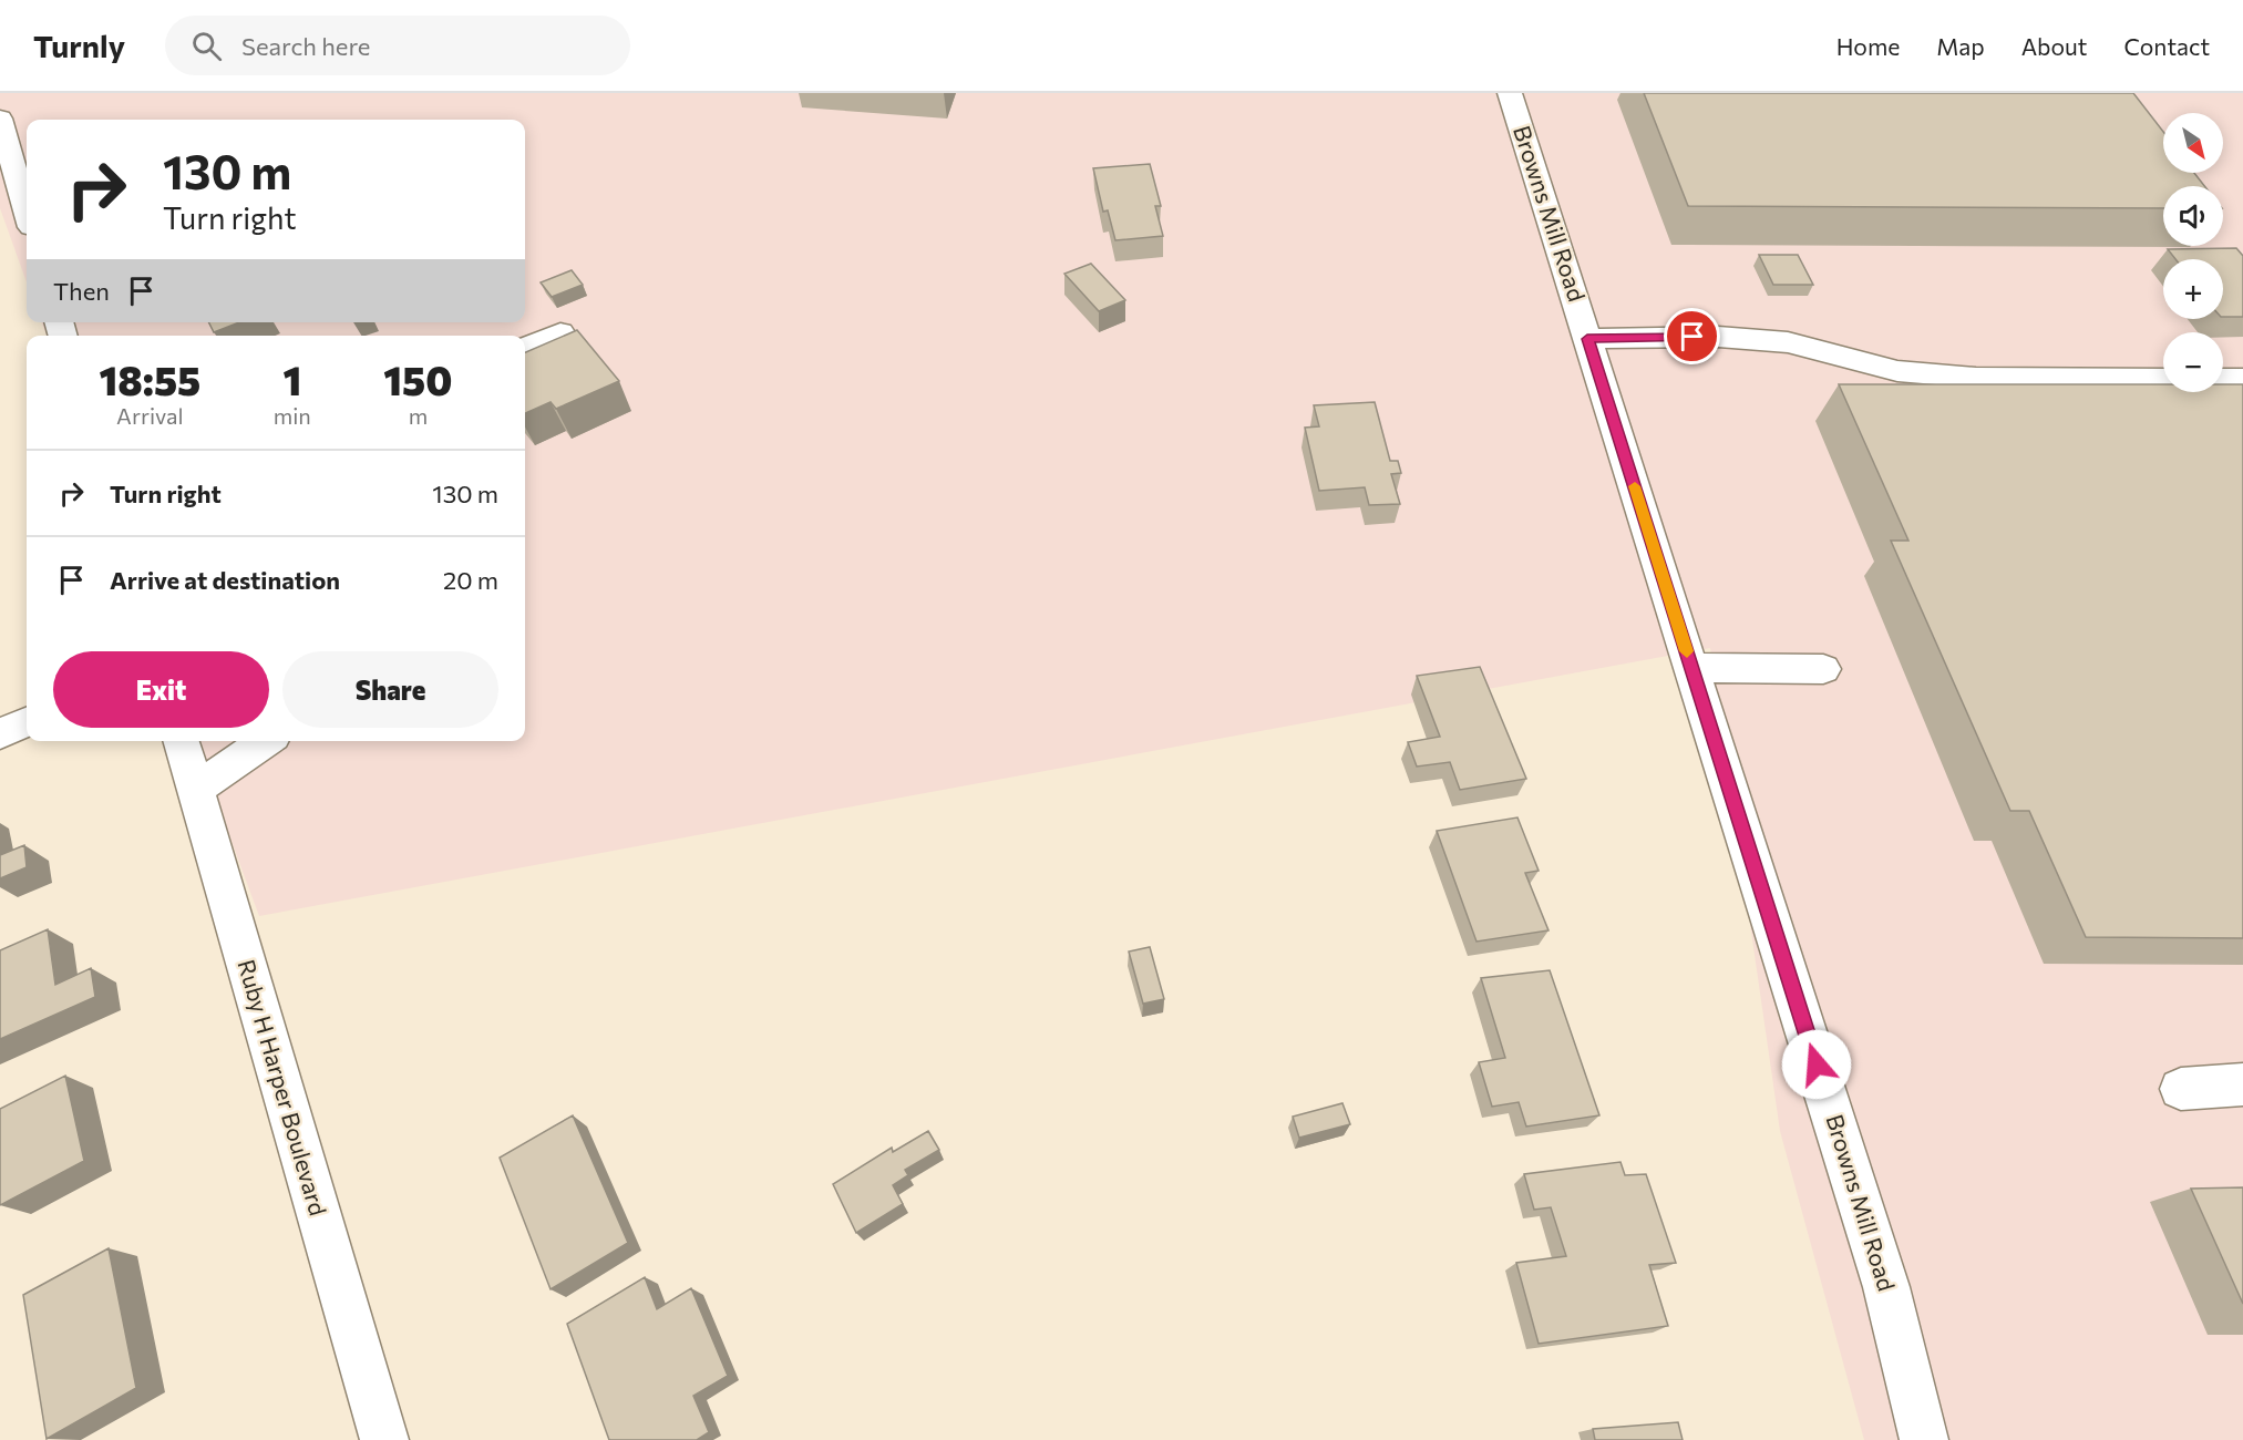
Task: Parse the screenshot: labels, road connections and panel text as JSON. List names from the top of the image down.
{
  "streets": {
    "street": ["Browns Mill Road", "Ruby H Harper Boulevard"]
  },
  "north": "bottom right",
  "page": {
    "header": "Turnly",
    "search": "Search here",
    "nav": [
      "Home",
      "Map",
      "About",
      "Contact"
    ],
    "map_buttons": ["+", "−"],
    "turn": ["130 m", "Turn right"],
    "then": "Then",
    "eta": [
      "18:55",
      "Arrival",
      "1",
      "min",
      "150",
      "m"
    ],
    "list": [
      {
        "name": "Turn right",
        "value": "130 m"
      },
      {
        "name": "Arrive at destination",
        "value": "20 m"
      }
    ],
    "buttons": ["Exit", "Share"]
  }
}
